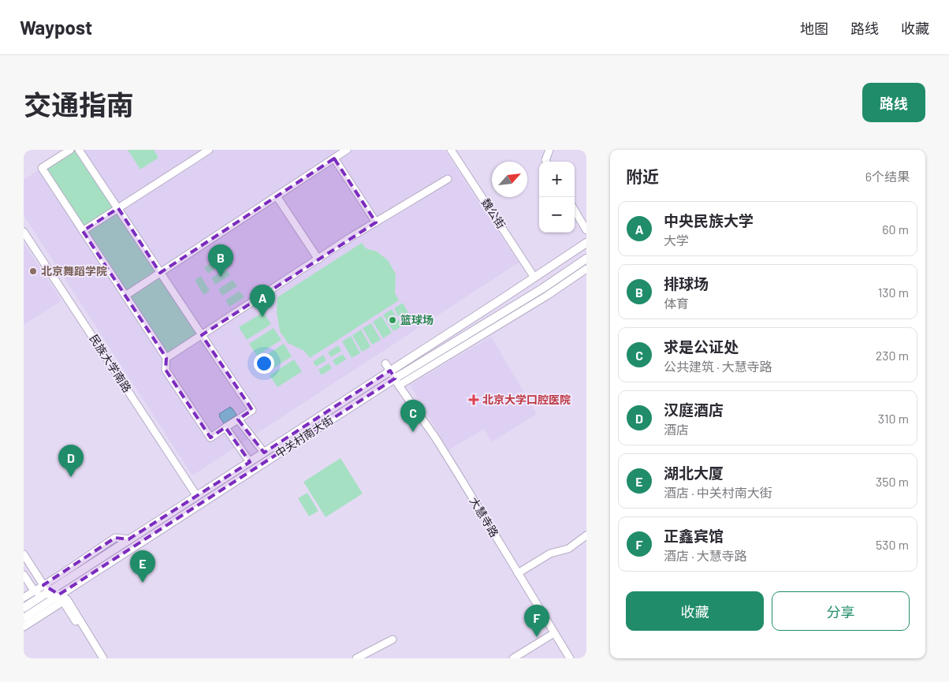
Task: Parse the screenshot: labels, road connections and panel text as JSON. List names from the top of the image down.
{
  "streets": {
    "main road": ["中关村南大街"],
    "street": ["魏公街", "民族大学南路", "大慧寺路"]
  },
  "crossings": [
    ["魏公街", "中关村南大街"],
    ["民族大学南路", "中关村南大街"],
    ["中关村南大街", "大慧寺路"]
  ],
  "places": {
    "other": ["北京舞蹈学院", "篮球场"],
    "health": ["北京大学口腔医院"]
  },
  "north": "top right",
  "page": {
    "header": "Waypost",
    "nav": ["地图", "路线", "收藏"],
    "title": "交通指南",
    "buttons": [
      "路线",
      ["收藏", "分享"]
    ],
    "heading": ["附近", "6个结果"],
    "map_buttons": ["+", "−"],
    "list": [
      {
        "mark": "A",
        "name": "中央民族大学",
        "note": "大学",
        "value": "60 m"
      },
      {
        "mark": "B",
        "name": "排球场",
        "note": "体育",
        "value": "130 m"
      },
      {
        "mark": "C",
        "name": "求是公证处",
        "note": "公共建筑 · 大慧寺路",
        "value": "230 m"
      },
      {
        "mark": "D",
        "name": "汉庭酒店",
        "note": "酒店",
        "value": "310 m"
      },
      {
        "mark": "E",
        "name": "湖北大厦",
        "note": "酒店 · 中关村南大街",
        "value": "350 m"
      },
      {
        "mark": "F",
        "name": "正鑫宾馆",
        "note": "酒店 · 大慧寺路",
        "value": "530 m"
      }
    ],
    "pins": [
      "B",
      "A",
      "C",
      "D",
      "E",
      "F"
    ]
  }
}
